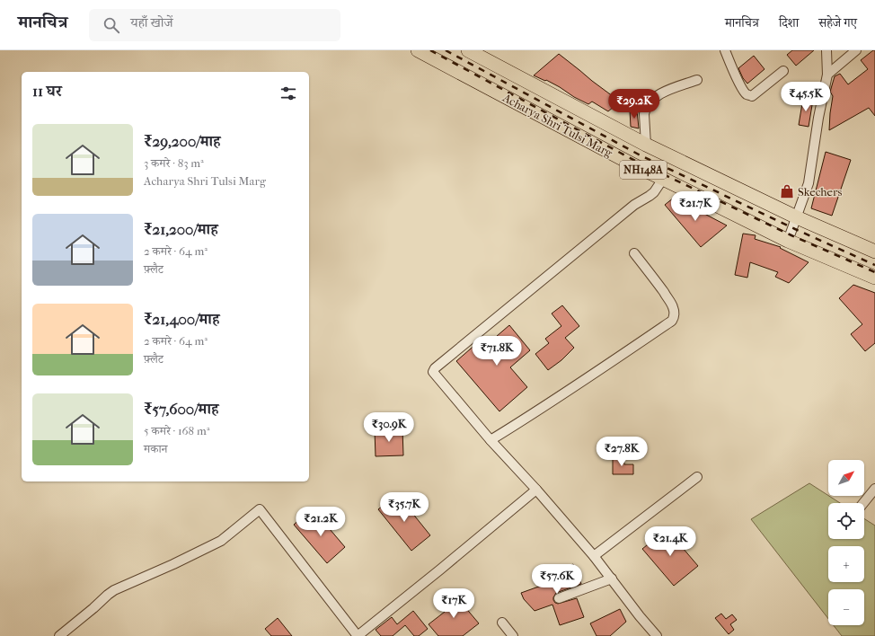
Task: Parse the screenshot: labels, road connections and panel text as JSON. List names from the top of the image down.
{
  "streets": {
    "highway": ["Acharya Shri Tulsi Marg", "NH148A"]
  },
  "places": {
    "shop": ["Skechers"]
  },
  "north": "top right",
  "page": {
    "header": "मानचित्र",
    "search": "यहाँ खोजें",
    "nav": ["मानचित्र", "दिशा", "सहेजे गए"],
    "heading": "11 घर",
    "price": [
      "₹45.5K",
      "₹29.2K",
      "₹21.7K",
      "₹71.8K",
      "₹30.9K",
      "₹27.8K",
      "₹35.7K",
      "₹21.2K",
      "₹21.4K",
      "₹57.6K",
      "₹17K"
    ],
    "list": [
      {
        "name": "₹29,200/माह",
        "note": "3 कमरे · 83 m² · Acharya Shri Tulsi Marg"
      },
      {
        "name": "₹21,200/माह",
        "note": "2 कमरे · 64 m² · फ़्लैट"
      },
      {
        "name": "₹21,400/माह",
        "note": "2 कमरे · 64 m² · फ़्लैट"
      },
      {
        "name": "₹57,600/माह",
        "note": "5 कमरे · 168 m² · मकान"
      }
    ],
    "map_buttons": ["+", "−"]
  }
}
